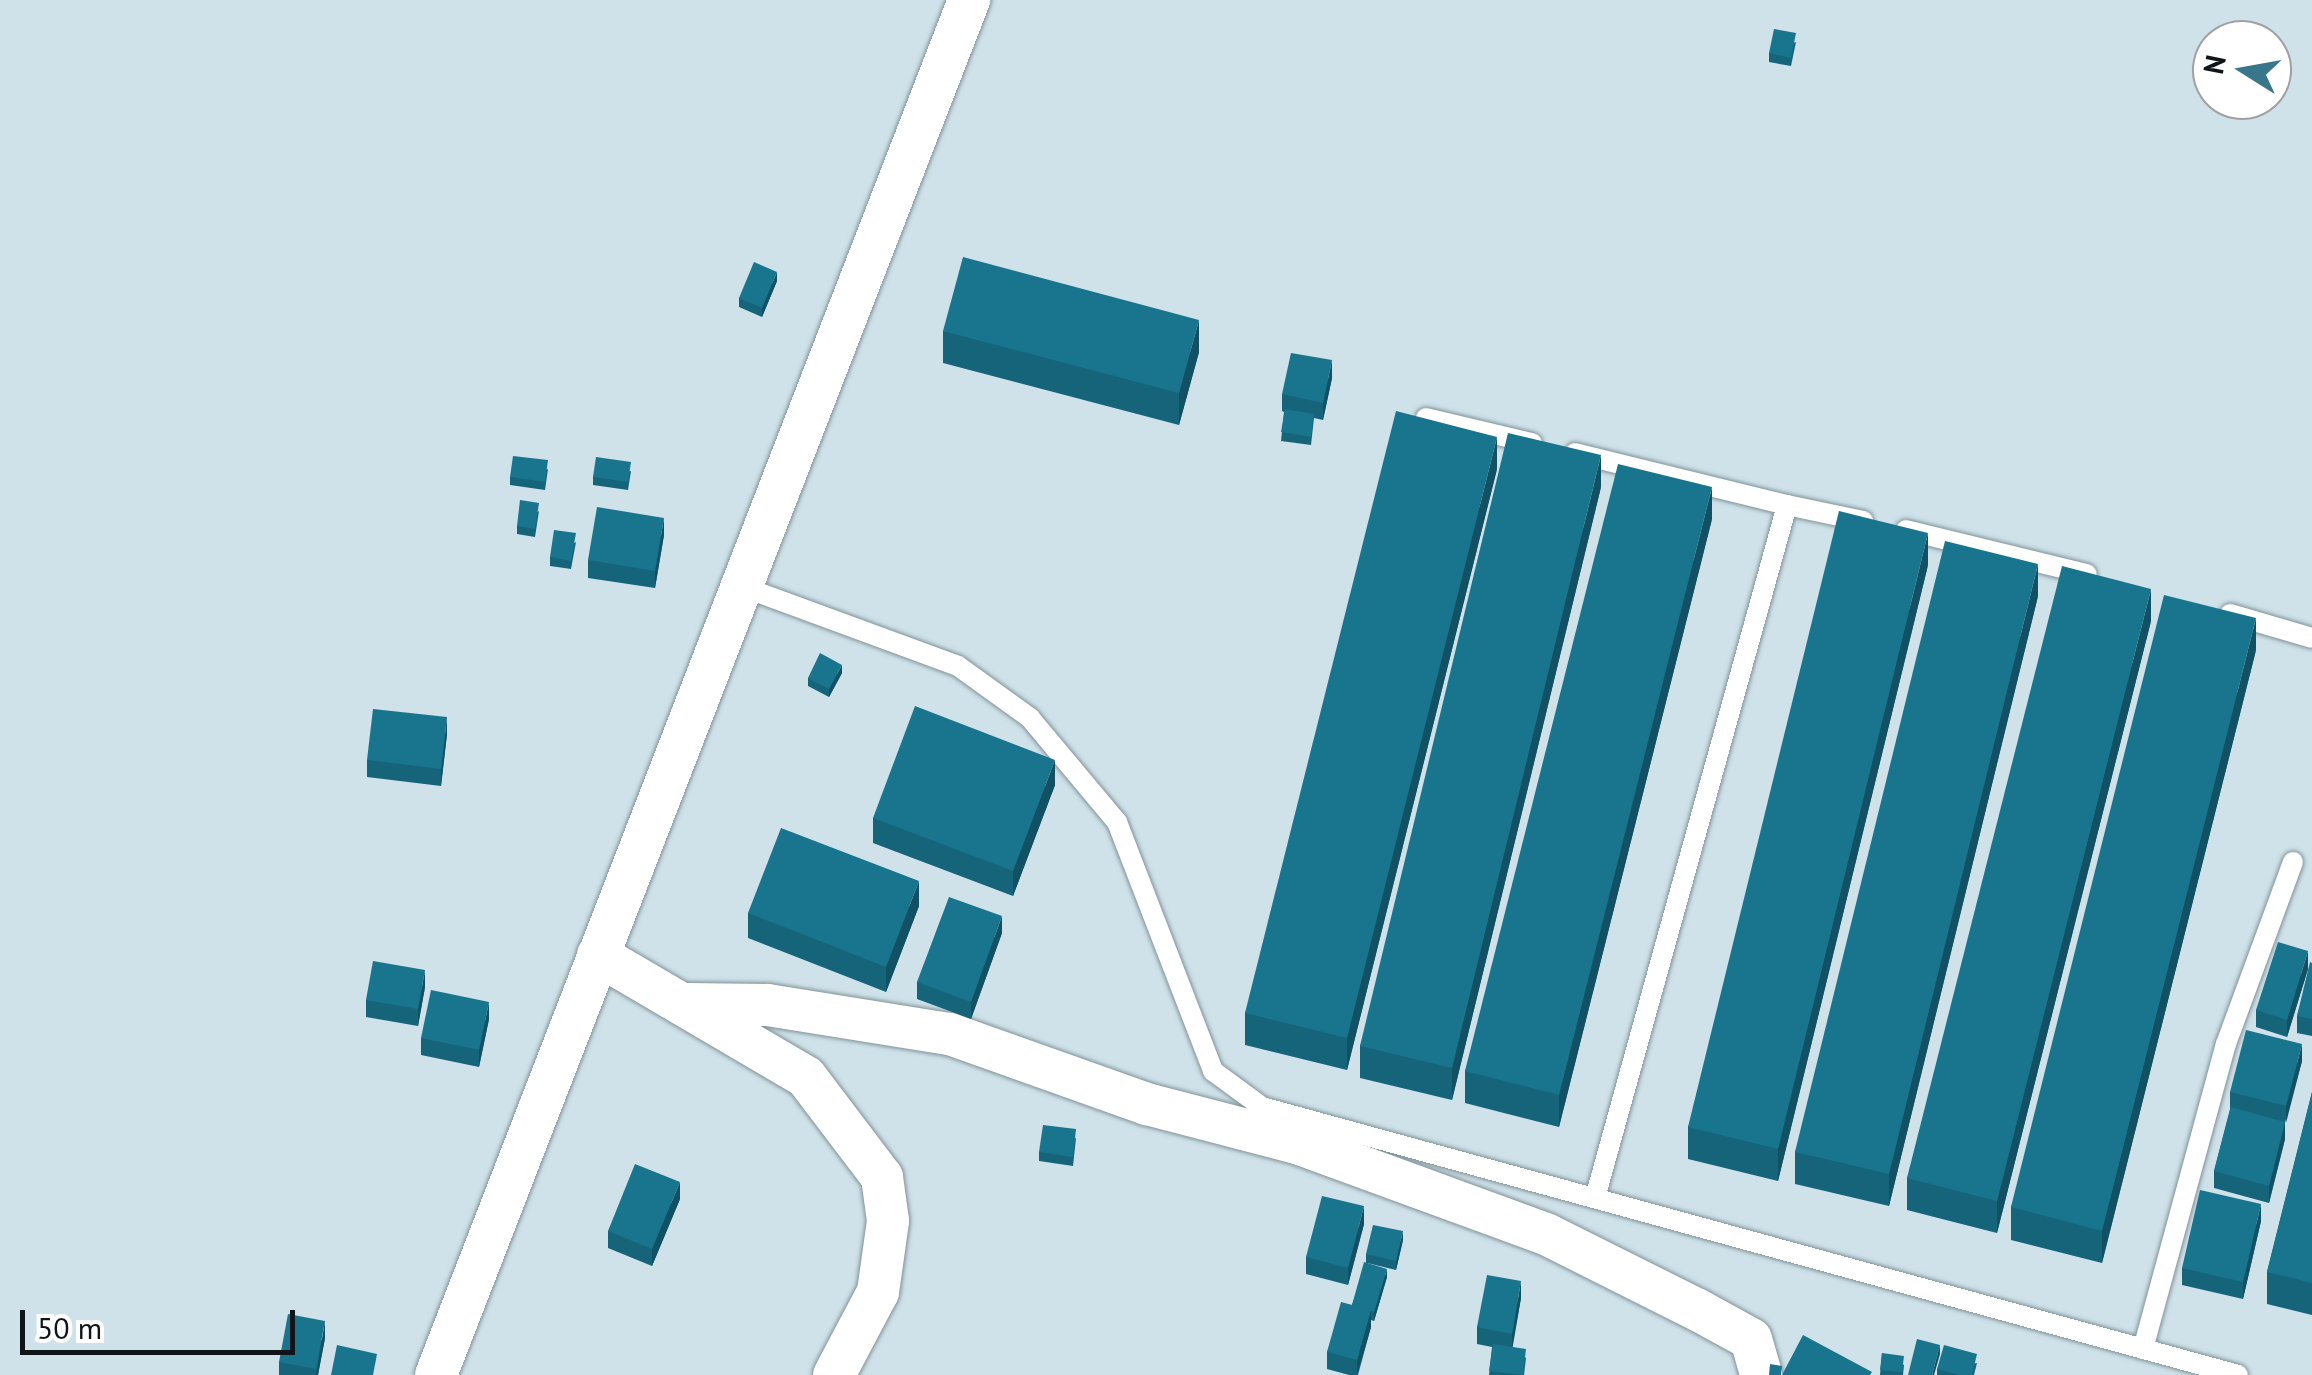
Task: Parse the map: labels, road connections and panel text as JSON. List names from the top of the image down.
{
  "scale_bar": "50 m",
  "north": "left"
}
